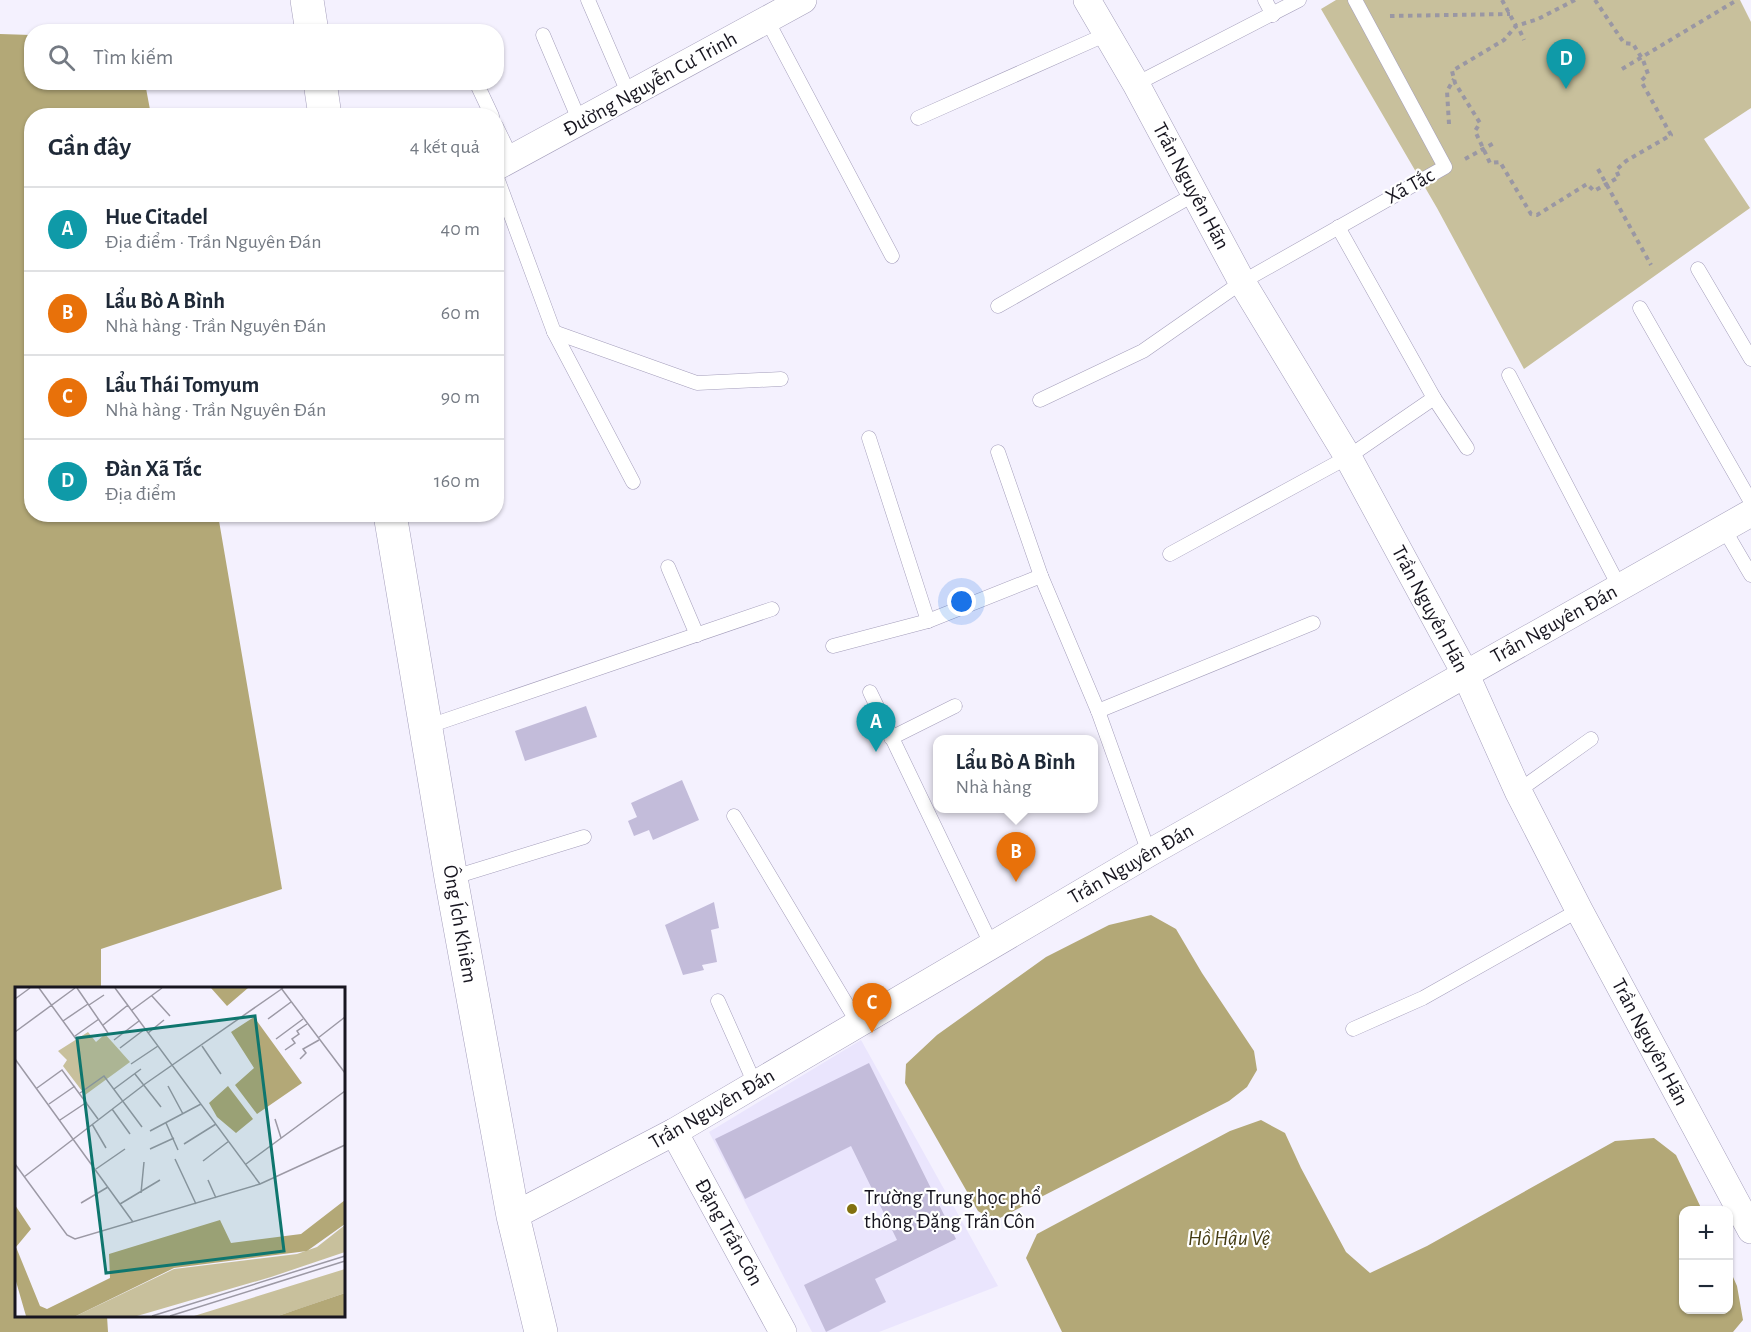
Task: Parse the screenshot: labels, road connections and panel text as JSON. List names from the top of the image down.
{
  "streets": {
    "street": [
      "Đường Nguyễn Cư Trinh",
      "Trần Nguyên Hãn",
      "Trần Nguyên Đán",
      "Ông Ích Khiêm",
      "Đặng Trần Côn"
    ],
    "lane": ["Xã Tắc"]
  },
  "crossings": [
    ["Trần Nguyên Hãn", "Xã Tắc"],
    ["Trần Nguyên Hãn", "Trần Nguyên Đán"],
    ["Trần Nguyên Đán", "Ông Ích Khiêm"],
    ["Trần Nguyên Đán", "Đặng Trần Côn"]
  ],
  "water": ["Hồ Hậu Vệ"],
  "places": ["Trường Trung học phổ thông Đặng Trần Côn"],
  "page": {
    "search": "Tìm kiếm",
    "pins": [
      "D",
      "A",
      "B",
      "C"
    ],
    "heading": ["Gần đây", "4 kết quả"],
    "list": [
      {
        "mark": "A",
        "name": "Hue Citadel",
        "note": "Địa điểm · Trần Nguyên Đán",
        "value": "40 m"
      },
      {
        "mark": "B",
        "name": "Lẩu Bò A Bình",
        "note": "Nhà hàng · Trần Nguyên Đán",
        "value": "60 m"
      },
      {
        "mark": "C",
        "name": "Lẩu Thái Tomyum",
        "note": "Nhà hàng · Trần Nguyên Đán",
        "value": "90 m"
      },
      {
        "mark": "D",
        "name": "Đàn Xã Tắc",
        "note": "Địa điểm",
        "value": "160 m"
      }
    ],
    "popup": ["Lẩu Bò A Bình", "Nhà hàng"],
    "map_buttons": ["+", "−"]
  }
}
